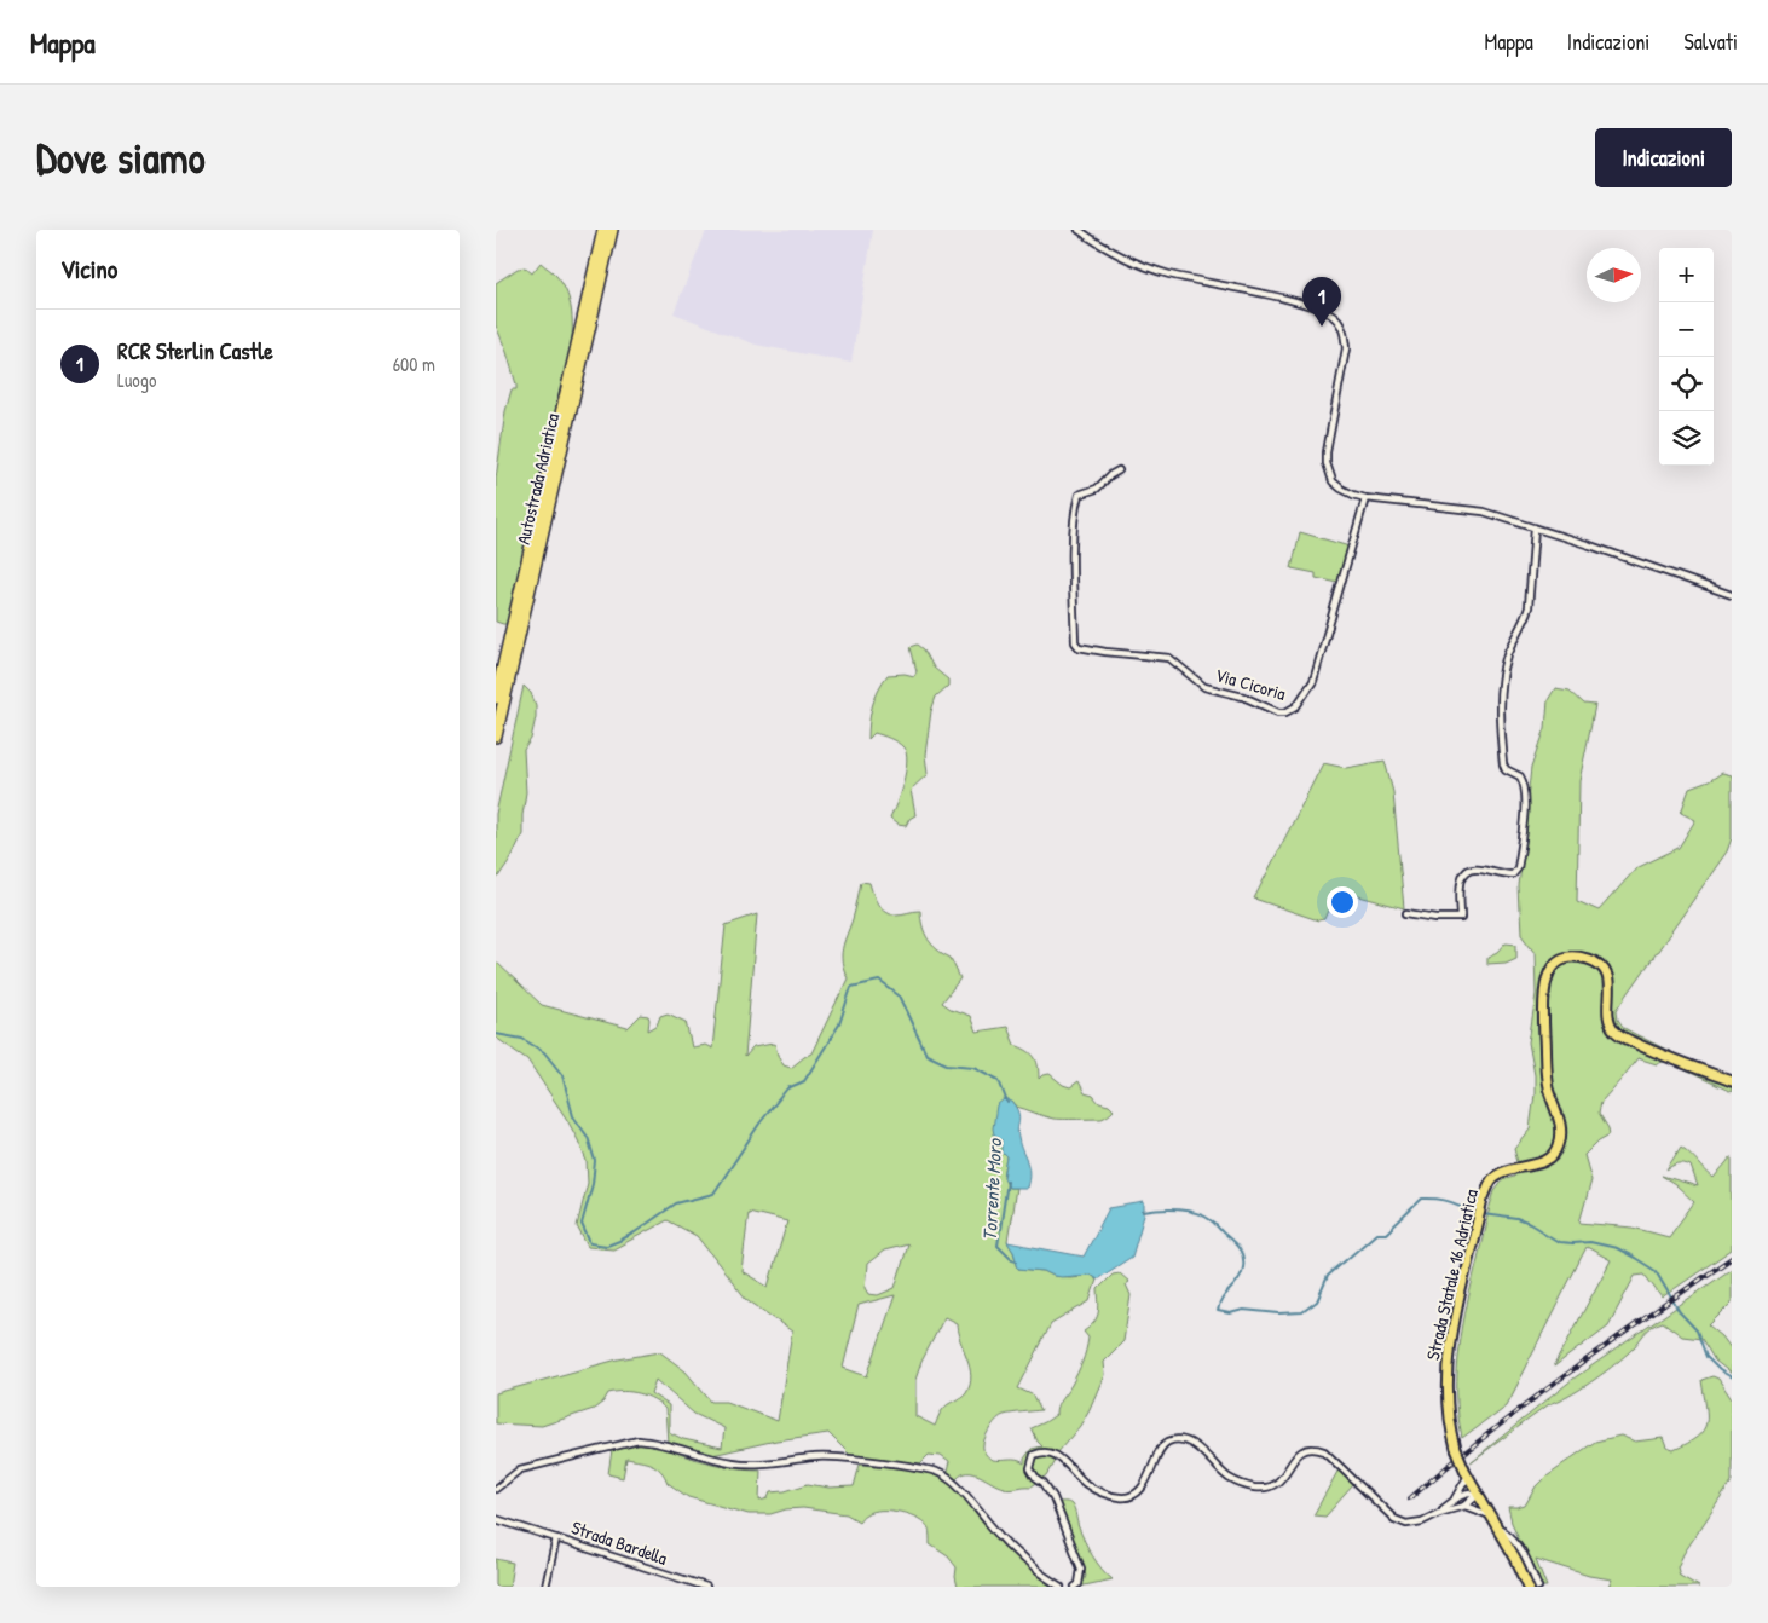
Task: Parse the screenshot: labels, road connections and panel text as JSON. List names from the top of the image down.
{
  "streets": {
    "highway": ["Autostrada Adriatica"],
    "main road": ["Strada Statale 16 Adriatica"],
    "street": ["Via Cicoria", "Strada Bardella"]
  },
  "water": ["Torrente Moro"],
  "north": "right",
  "page": {
    "header": "Mappa",
    "nav": ["Mappa", "Indicazioni", "Salvati"],
    "buttons": "Indicazioni",
    "title": "Dove siamo",
    "heading": "Vicino",
    "map_buttons": ["+", "−"],
    "pins": "1",
    "list": [
      {
        "mark": "1",
        "name": "RCR Sterlin Castle",
        "note": "Luogo",
        "value": "600 m"
      }
    ]
  }
}
